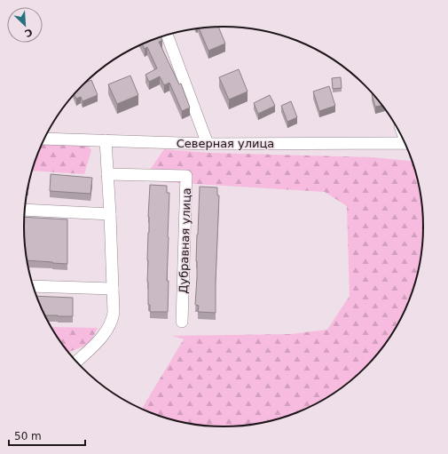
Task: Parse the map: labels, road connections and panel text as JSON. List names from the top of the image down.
{
  "streets": {
    "street": ["Северная улица", "Дубравная улица"]
  },
  "scale_bar": "50 m",
  "north": "bottom right"
}
